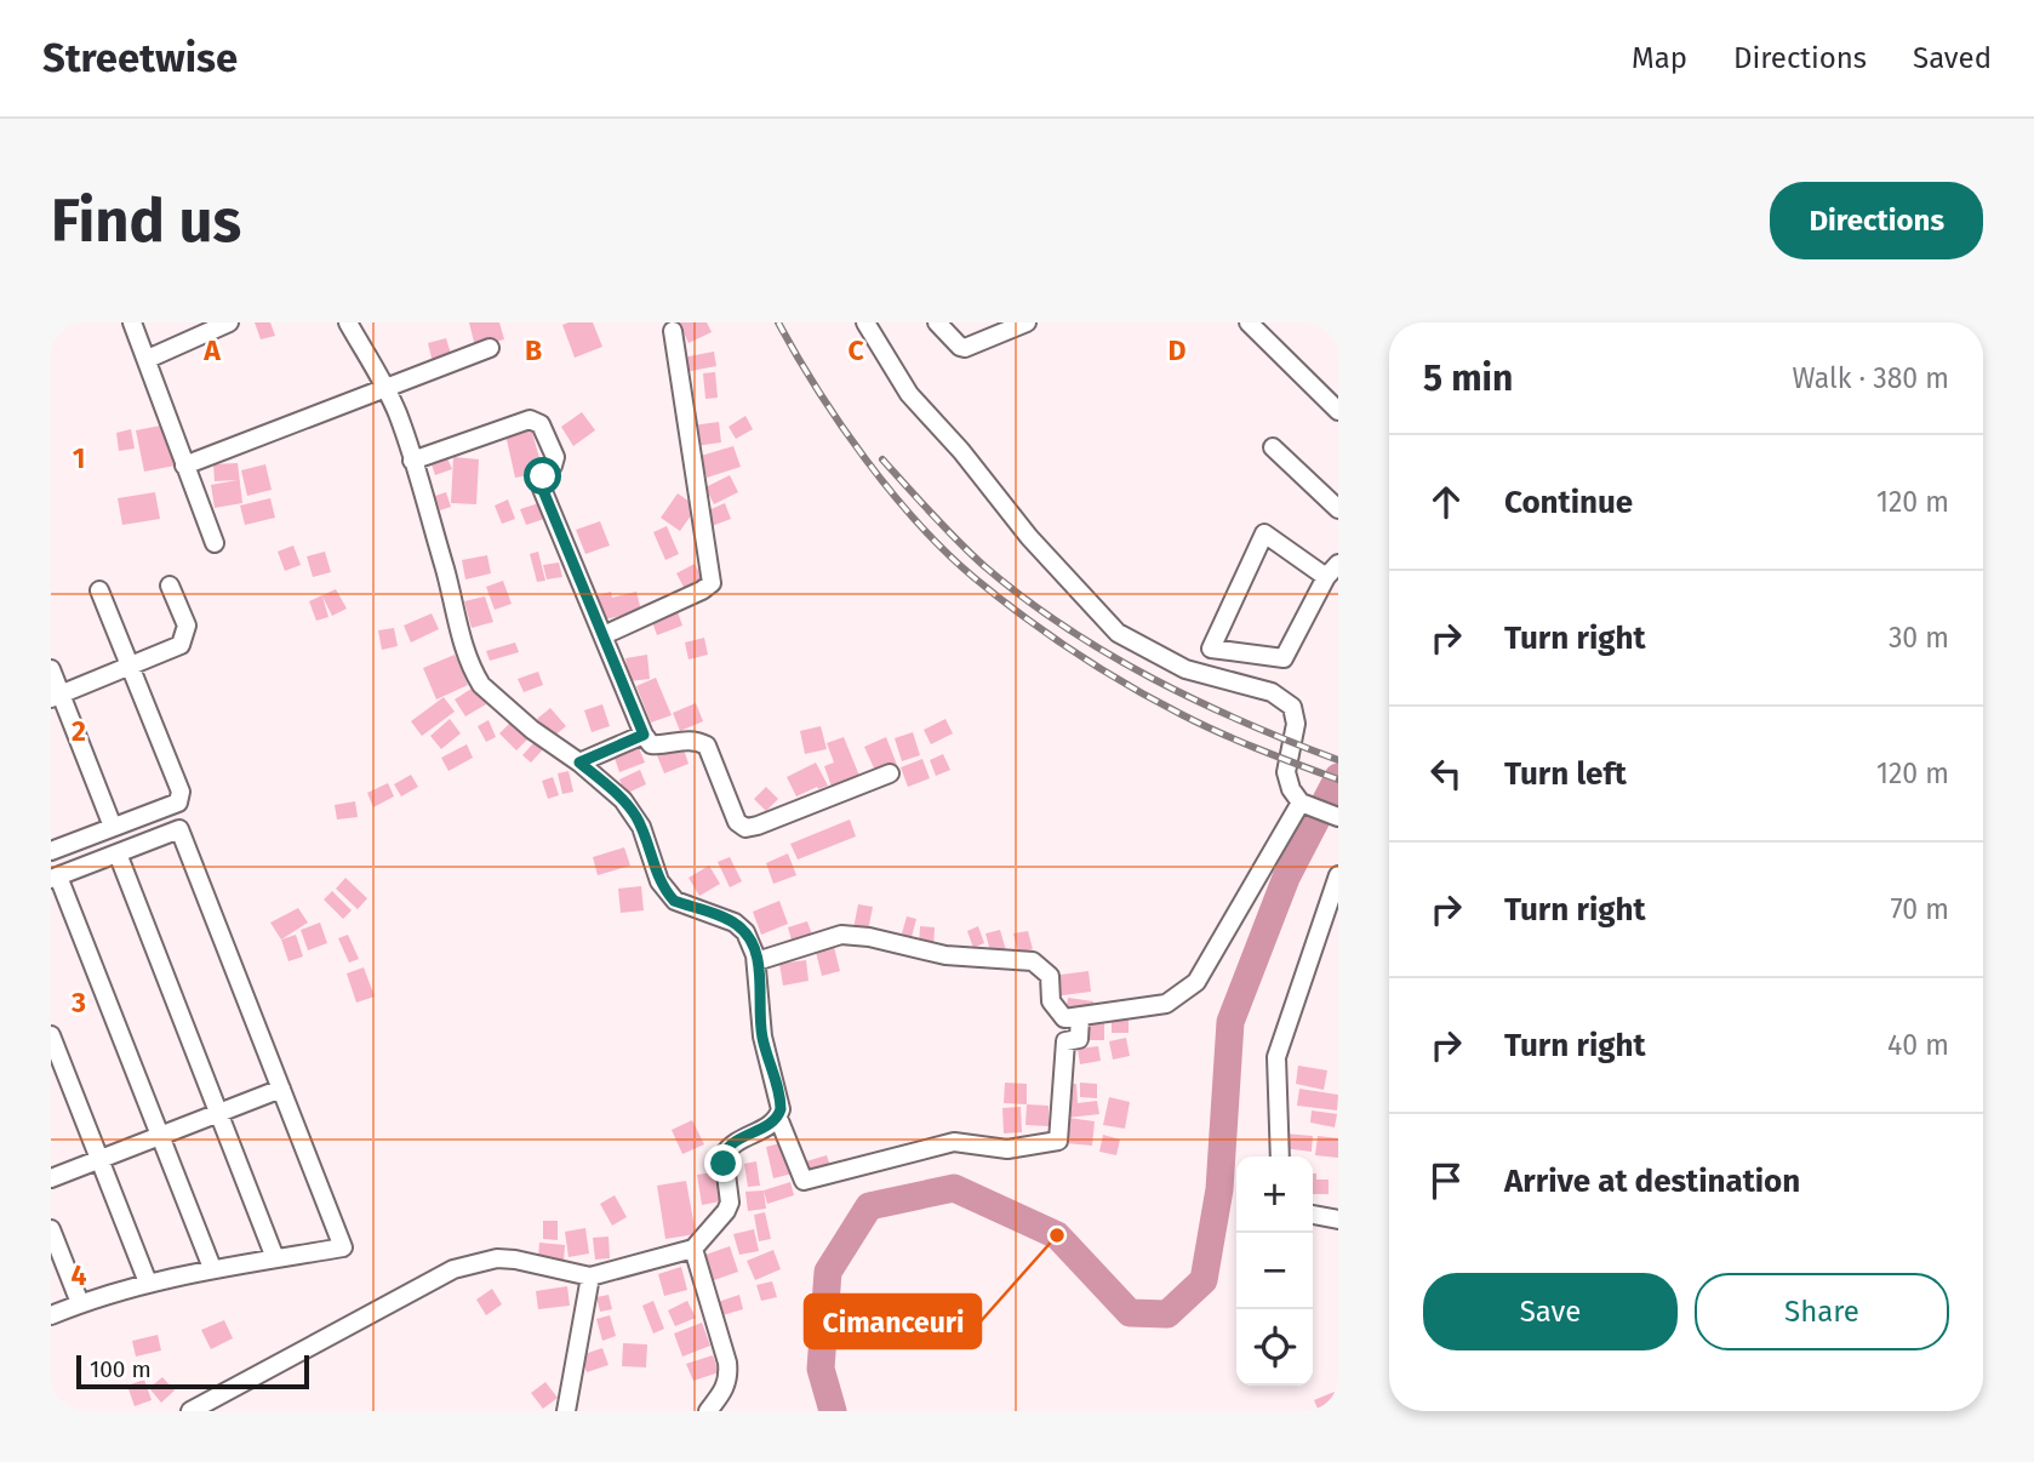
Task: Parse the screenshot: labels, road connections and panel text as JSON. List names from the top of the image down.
{
  "places": ["Cimanceuri"],
  "scale_bar": "100 m",
  "page": {
    "header": "Streetwise",
    "nav": ["Map", "Directions", "Saved"],
    "buttons": [
      "Directions",
      ["Save", "Share"]
    ],
    "title": "Find us",
    "heading": ["5 min", "Walk · 380 m"],
    "list": [
      ["Continue", "120 m"],
      ["Turn right", "30 m"],
      ["Turn left", "120 m"],
      ["Turn right", "70 m"],
      ["Turn right", "40 m"],
      "Arrive at destination"
    ],
    "map_buttons": ["+", "−"],
    "scale": "100 m"
  },
  "grid": {
    "columns": [
      "A",
      "B",
      "C",
      "D"
    ],
    "rows": [
      "1",
      "2",
      "3",
      "4"
    ]
  }
}
